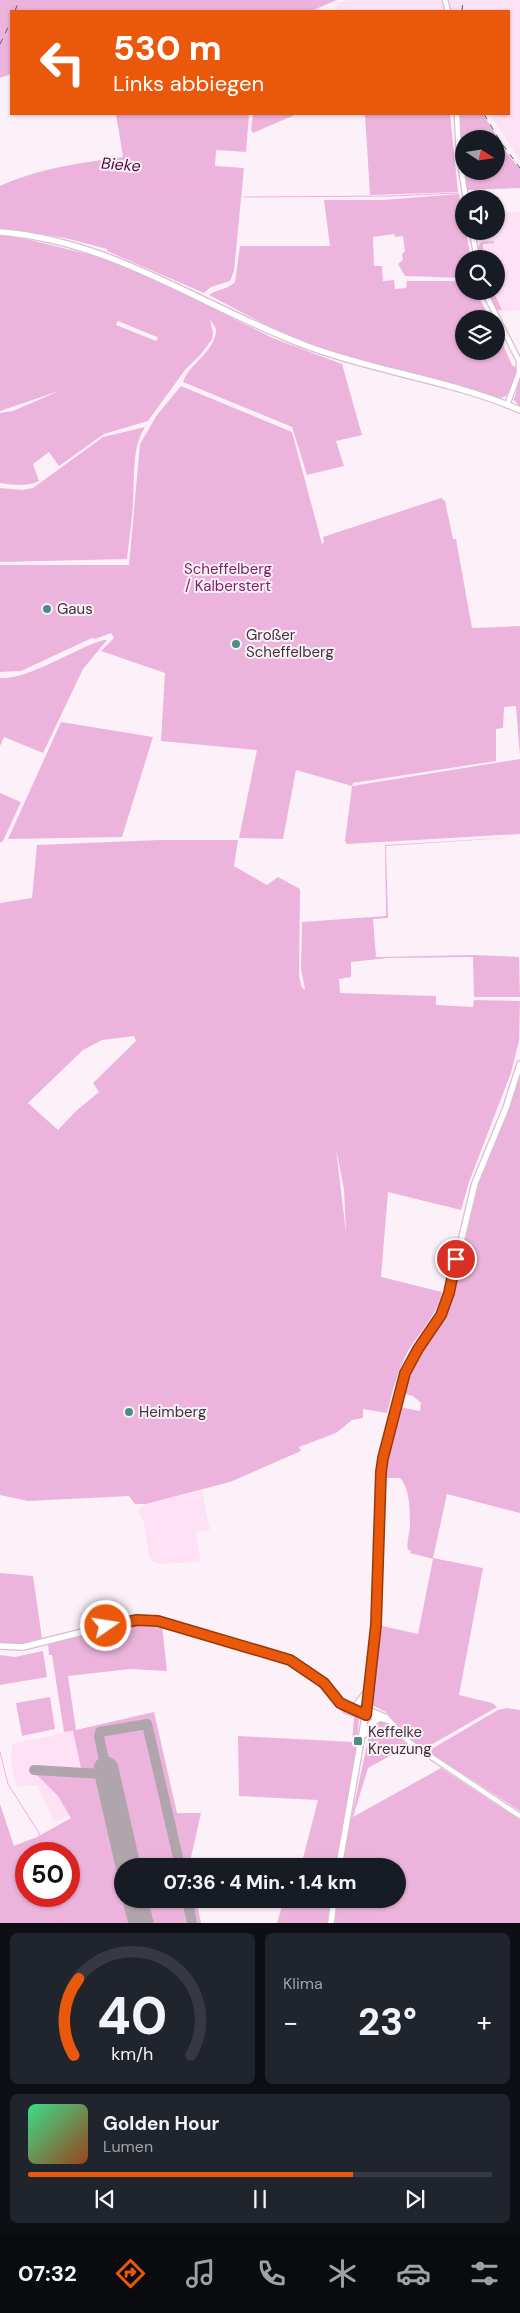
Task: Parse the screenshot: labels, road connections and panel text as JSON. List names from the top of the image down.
{
  "water": ["Bieke"],
  "parks": ["Scheffelberg / Kalberstert"],
  "places": {
    "other": ["Gaus", "Großer Scheffelberg", "Heimberg"],
    "transit": ["Keffelke Kreuzung"]
  },
  "north": "right",
  "page": {
    "turn": ["530 m", "Links abbiegen"],
    "limit": "50",
    "trip": "07:36 · 4 Min. · 1.4 km",
    "tile": "Klima",
    "heat": ["−", "23°", "+"],
    "song": ["Golden Hour", "Lumen"],
    "tabs": "07:32",
    "gauge": ["40", "km/h"]
  }
}
